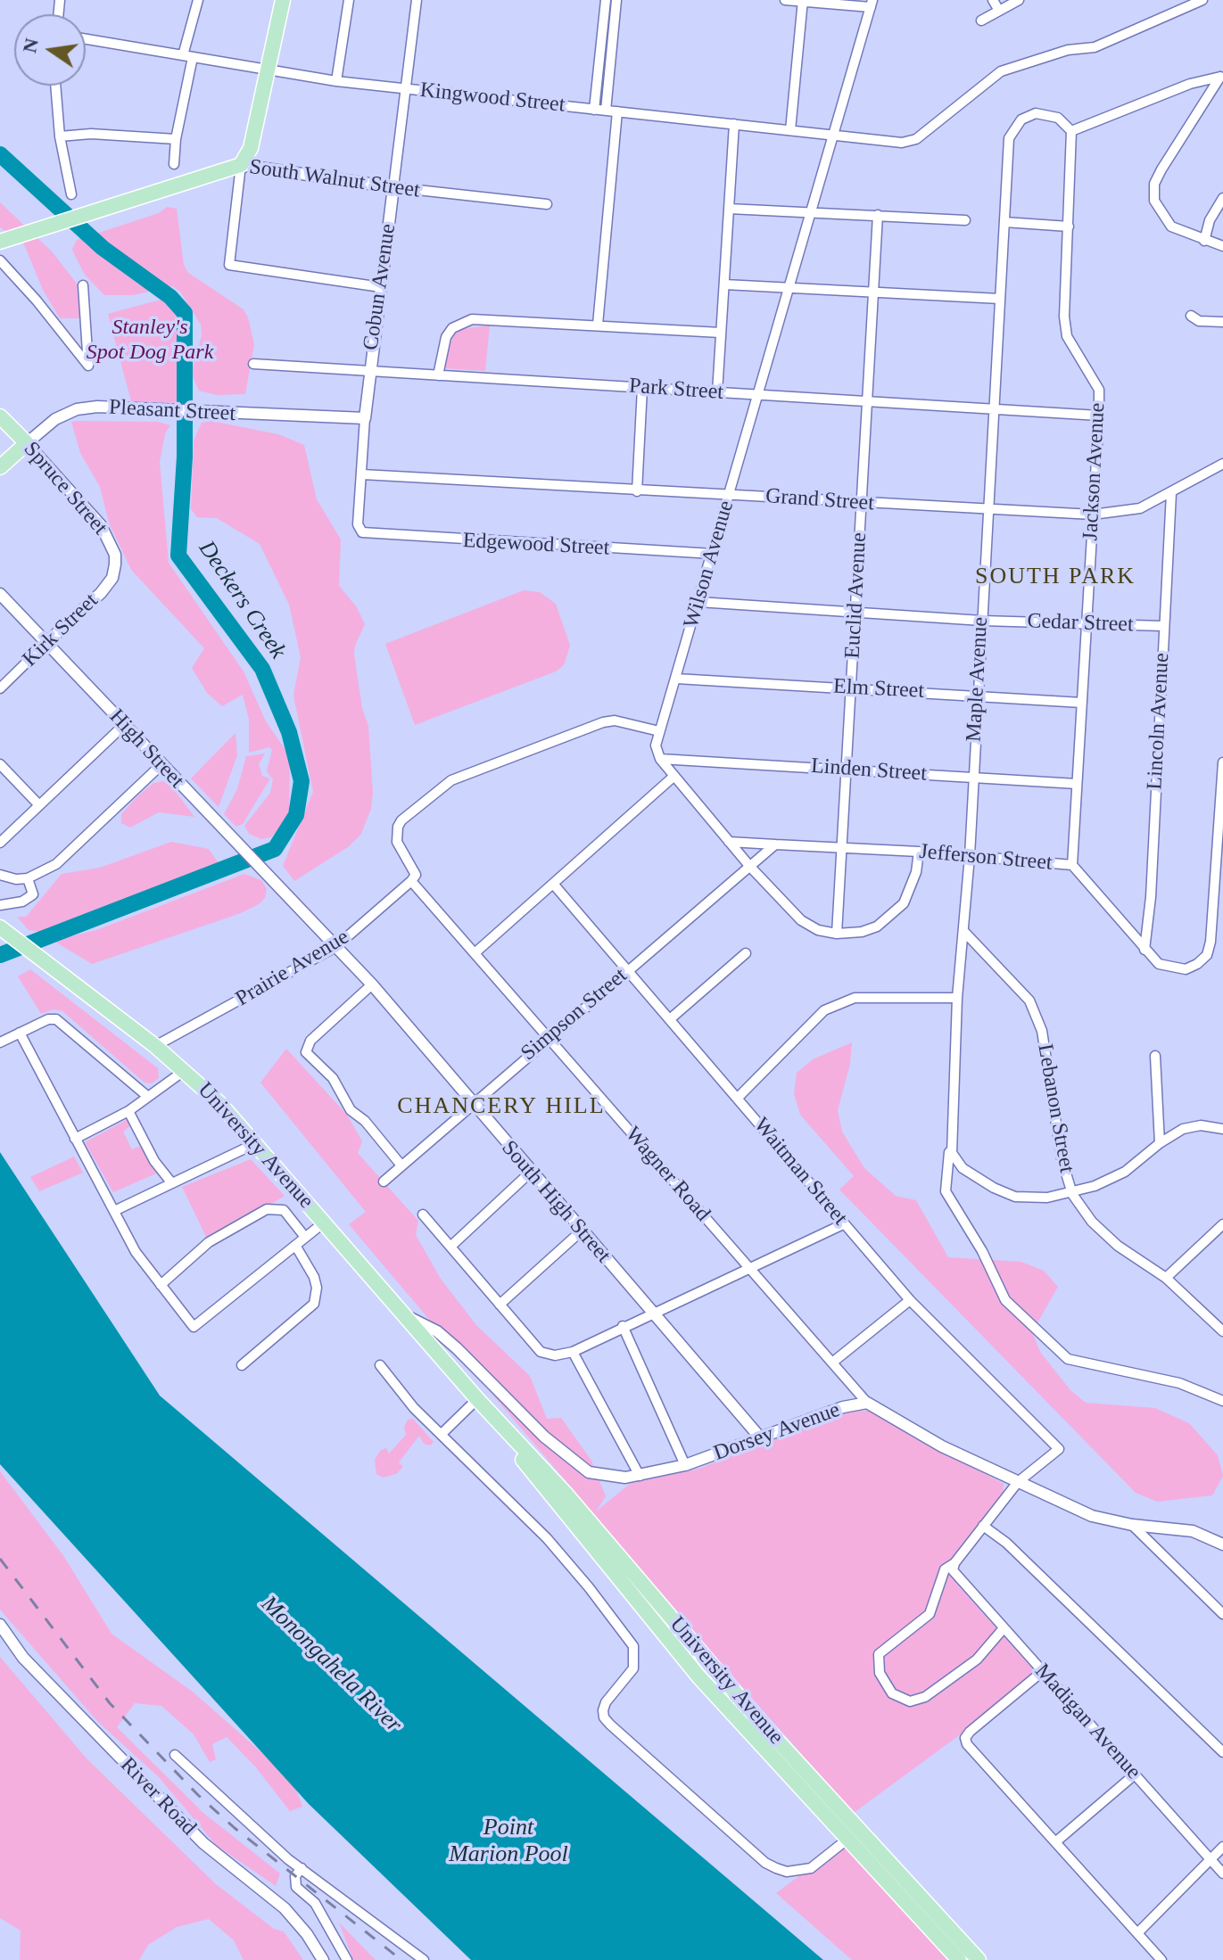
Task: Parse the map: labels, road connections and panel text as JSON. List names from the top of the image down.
{
  "streets": {
    "main road": [
      "South Walnut Street",
      "Pleasant Street",
      "Spruce Street",
      "University Avenue"
    ],
    "street": [
      "Kingwood Street",
      "Cobun Avenue",
      "Park Street",
      "Jackson Avenue",
      "Grand Street",
      "Edgewood Street",
      "Wilson Avenue",
      "Euclid Avenue",
      "Cedar Street",
      "Kirk Street",
      "Maple Avenue",
      "Elm Street",
      "Lincoln Avenue",
      "High Street",
      "Linden Street",
      "Jefferson Street",
      "Prairie Avenue",
      "Simpson Street",
      "Lebanon Street",
      "Waitman Street",
      "Wagner Road",
      "South High Street",
      "Dorsey Avenue",
      "Madigan Avenue",
      "River Road"
    ]
  },
  "crossings": [
    ["Kingwood Street", "Cobun Avenue"],
    ["Kingwood Street", "Wilson Avenue"],
    ["South Walnut Street", "Cobun Avenue"],
    ["Cobun Avenue", "Park Street"],
    ["Cobun Avenue", "Pleasant Street"],
    ["Cobun Avenue", "Grand Street"],
    ["Cobun Avenue", "Edgewood Street"],
    ["Park Street", "Jackson Avenue"],
    ["Park Street", "Wilson Avenue"],
    ["Park Street", "Euclid Avenue"],
    ["Park Street", "Maple Avenue"],
    ["Pleasant Street", "Spruce Street"],
    ["Jackson Avenue", "Grand Street"],
    ["Jackson Avenue", "Cedar Street"],
    ["Jackson Avenue", "Maple Avenue"],
    ["Jackson Avenue", "Elm Street"],
    ["Jackson Avenue", "Linden Street"],
    ["Jackson Avenue", "Jefferson Street"],
    ["Spruce Street", "Kirk Street"],
    ["Grand Street", "Wilson Avenue"],
    ["Grand Street", "Euclid Avenue"],
    ["Grand Street", "Maple Avenue"],
    ["Grand Street", "Lincoln Avenue"],
    ["Edgewood Street", "Wilson Avenue"],
    ["Wilson Avenue", "Cedar Street"],
    ["Wilson Avenue", "Elm Street"],
    ["Wilson Avenue", "Linden Street"],
    ["Euclid Avenue", "Cedar Street"],
    ["Euclid Avenue", "Elm Street"],
    ["Euclid Avenue", "Linden Street"],
    ["Euclid Avenue", "Jefferson Street"],
    ["Cedar Street", "Maple Avenue"],
    ["Cedar Street", "Lincoln Avenue"],
    ["Kirk Street", "High Street"],
    ["Maple Avenue", "Elm Street"],
    ["Maple Avenue", "Linden Street"],
    ["Maple Avenue", "Jefferson Street"],
    ["Maple Avenue", "Lebanon Street"],
    ["Lincoln Avenue", "Jefferson Street"],
    ["High Street", "South High Street"],
    ["Prairie Avenue", "University Avenue"],
    ["Prairie Avenue", "Wagner Road"],
    ["Prairie Avenue", "South High Street"],
    ["Simpson Street", "Waitman Street"],
    ["Simpson Street", "Wagner Road"],
    ["Simpson Street", "South High Street"],
    ["University Avenue", "Dorsey Avenue"],
    ["Waitman Street", "Dorsey Avenue"],
    ["Wagner Road", "Dorsey Avenue"],
    ["South High Street", "Dorsey Avenue"]
  ],
  "districts": ["SOUTH PARK", "CHANCERY HILL"],
  "water": ["Deckers Creek", "Monongahela River", "Point Marion Pool"],
  "parks": ["Stanley's Spot Dog Park"],
  "north": "left"
}
